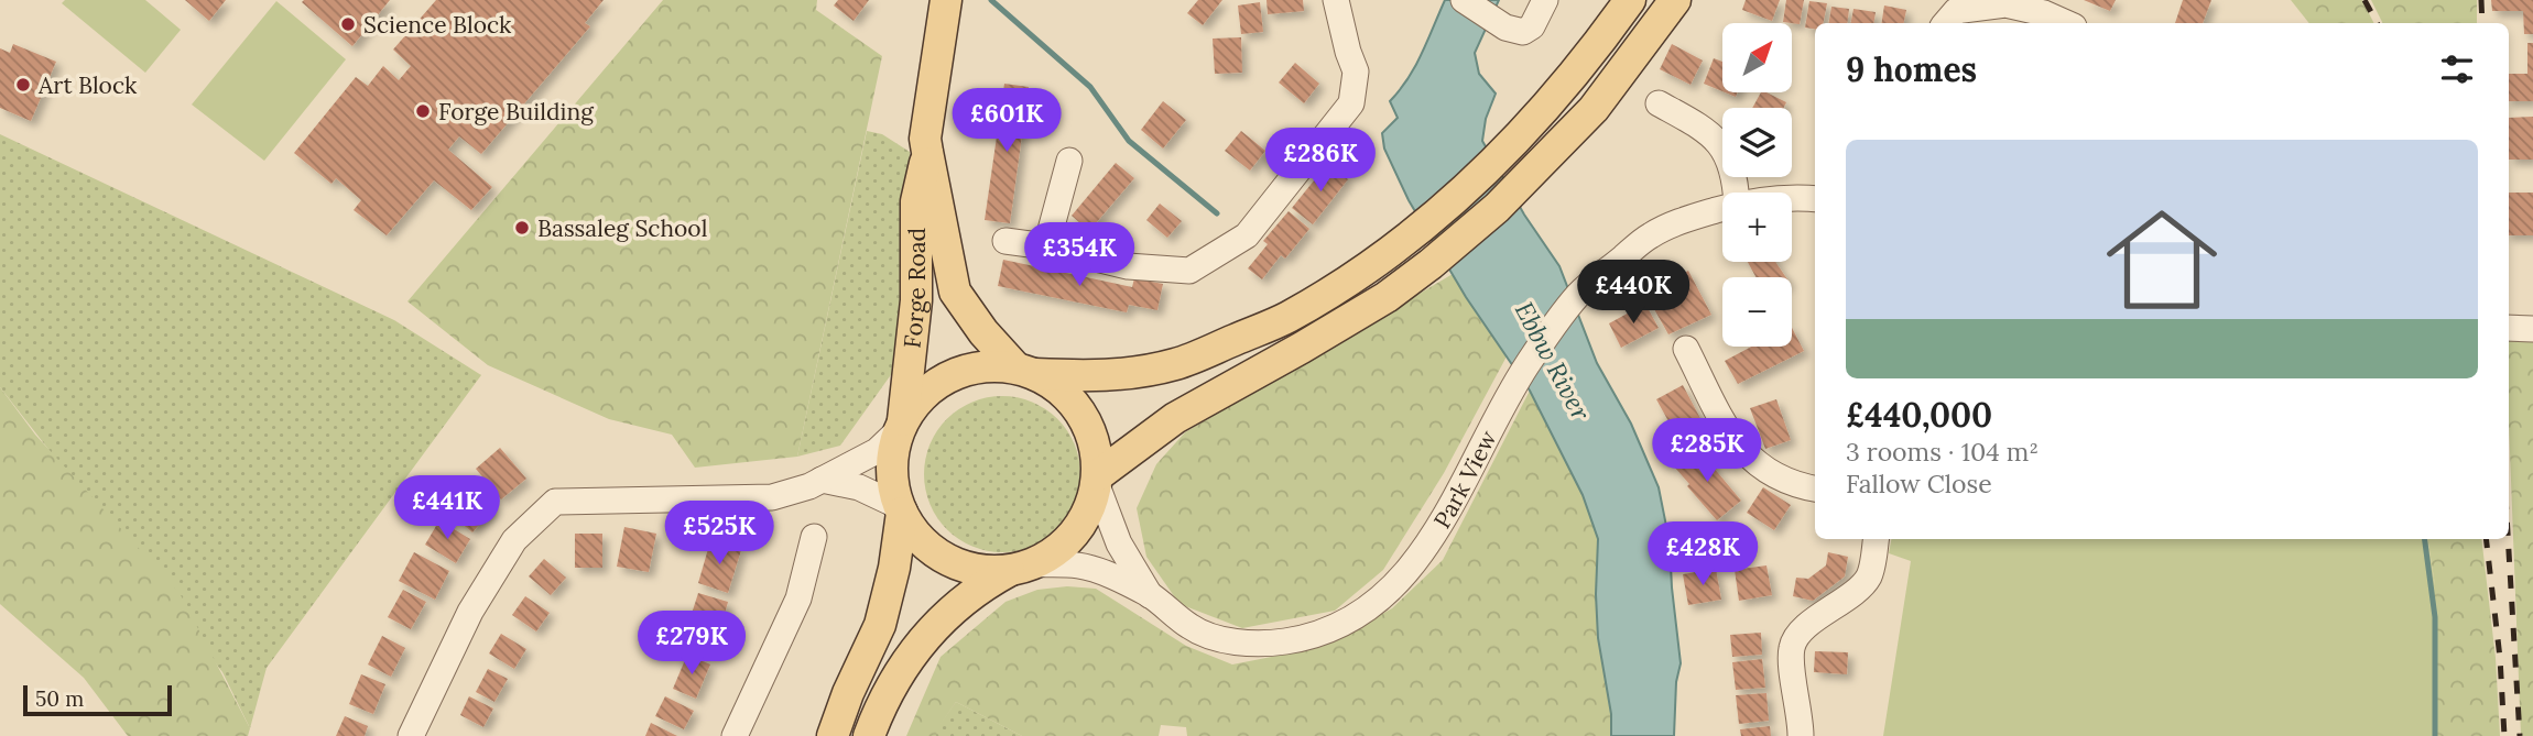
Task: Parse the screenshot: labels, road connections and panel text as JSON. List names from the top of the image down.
{
  "streets": {
    "main road": ["Forge Road"],
    "street": ["Park View"]
  },
  "crossings": [
    ["Forge Road", "Park View"]
  ],
  "water": ["Ebbw River"],
  "places": [
    "Science Block",
    "Art Block",
    "Forge Building",
    "Bassaleg School"
  ],
  "scale_bar": "50 m",
  "north": "top right",
  "page": {
    "map_buttons": ["+", "−"],
    "heading": "9 homes",
    "price": [
      "£601K",
      "£286K",
      "£354K",
      "£440K",
      "£285K",
      "£441K",
      "£525K",
      "£428K",
      "£279K"
    ],
    "list": [
      {
        "name": "£440,000",
        "note": "3 rooms · 104 m² · Fallow Close"
      }
    ],
    "scale": "50 m"
  }
}
